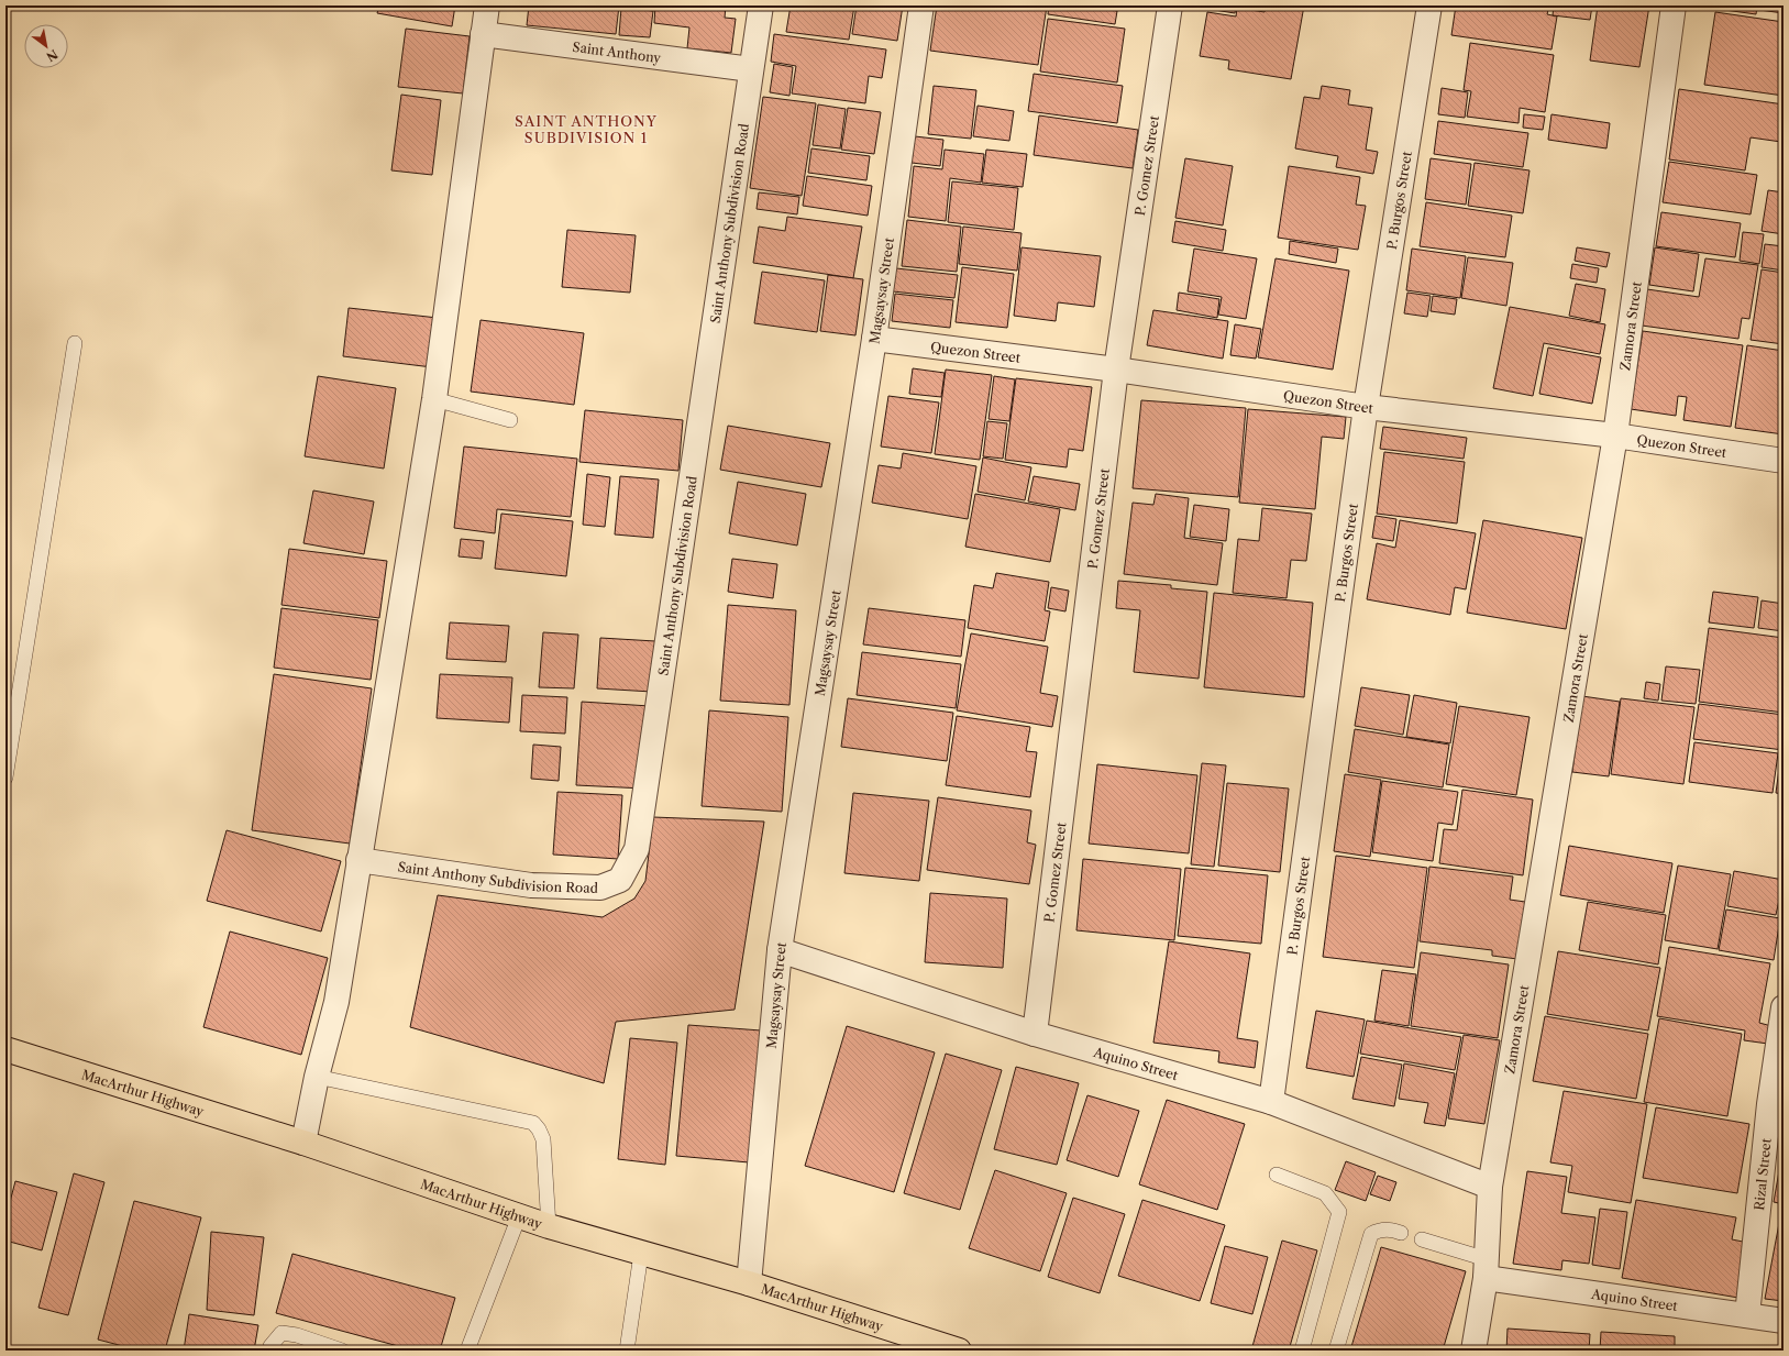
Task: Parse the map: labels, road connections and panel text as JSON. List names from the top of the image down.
{
  "streets": {
    "highway": ["MacArthur Highway"],
    "street": [
      "Saint Anthony",
      "P. Gomez Street",
      "P. Burgos Street",
      "Saint Anthony Subdivision Road",
      "Magsaysay Street",
      "Zamora Street",
      "Quezon Street",
      "Aquino Street",
      "Rizal Street"
    ]
  },
  "crossings": [
    ["Saint Anthony", "Saint Anthony Subdivision Road"],
    ["P. Gomez Street", "Quezon Street"],
    ["P. Gomez Street", "Aquino Street"],
    ["P. Burgos Street", "Quezon Street"],
    ["P. Burgos Street", "Aquino Street"],
    ["Magsaysay Street", "Quezon Street"],
    ["Magsaysay Street", "Aquino Street"],
    ["Magsaysay Street", "MacArthur Highway"],
    ["Zamora Street", "Quezon Street"],
    ["Zamora Street", "Aquino Street"],
    ["Aquino Street", "Rizal Street"]
  ],
  "districts": ["SAINT ANTHONY SUBDIVISION 1"],
  "north": "bottom right"
}
